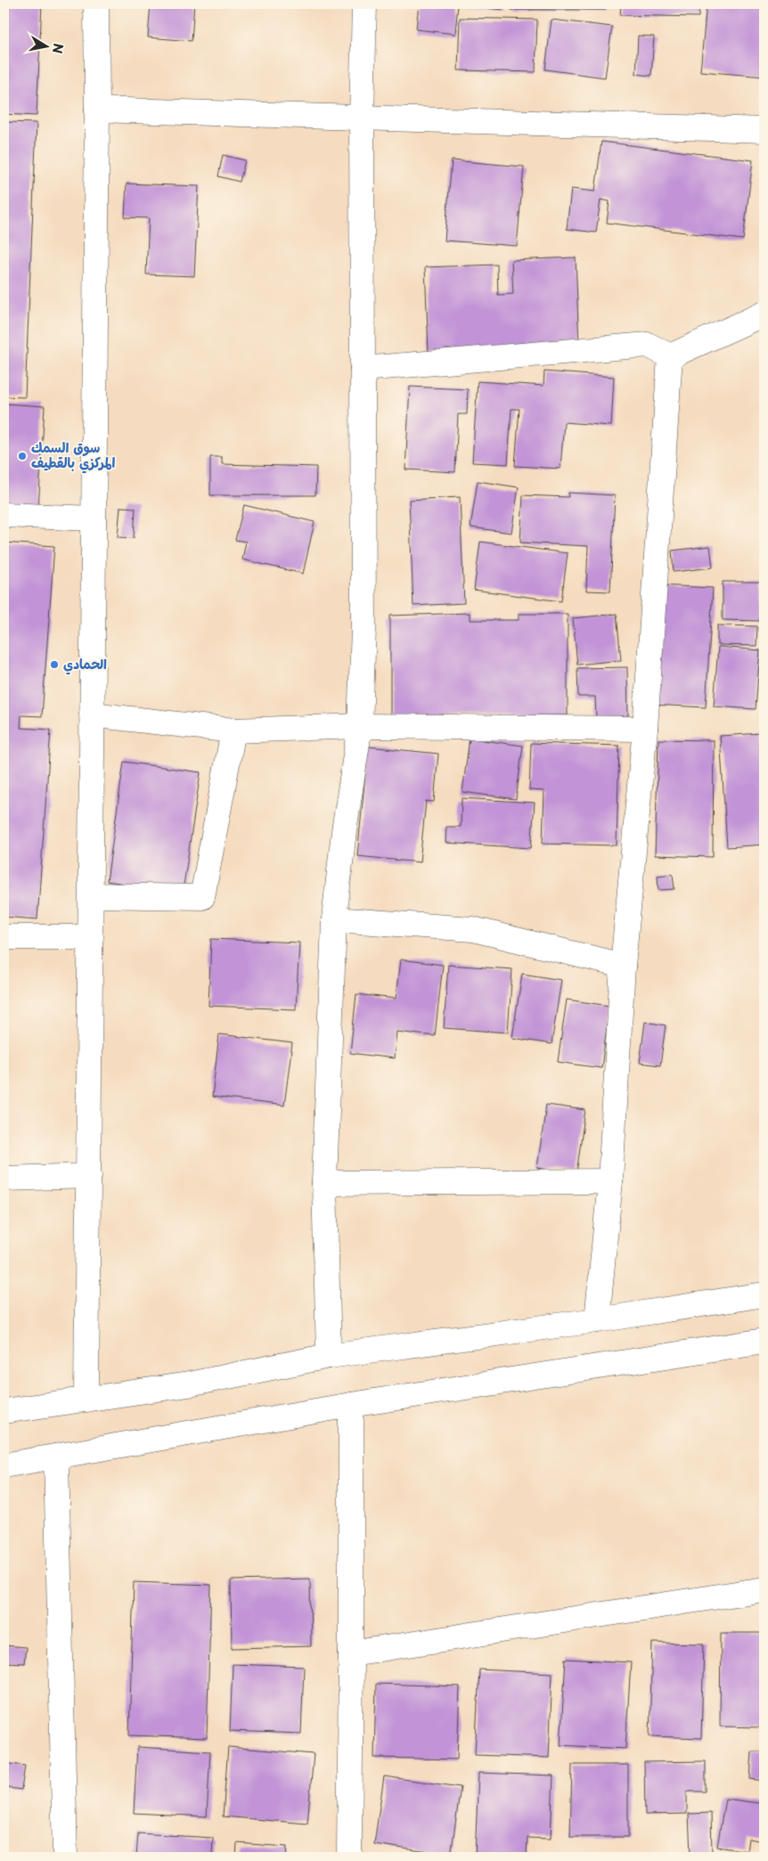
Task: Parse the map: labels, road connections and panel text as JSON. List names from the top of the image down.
{
  "places": ["سوق السمك المركزي بالقطيف", "الحمادي"],
  "north": "right"
}
